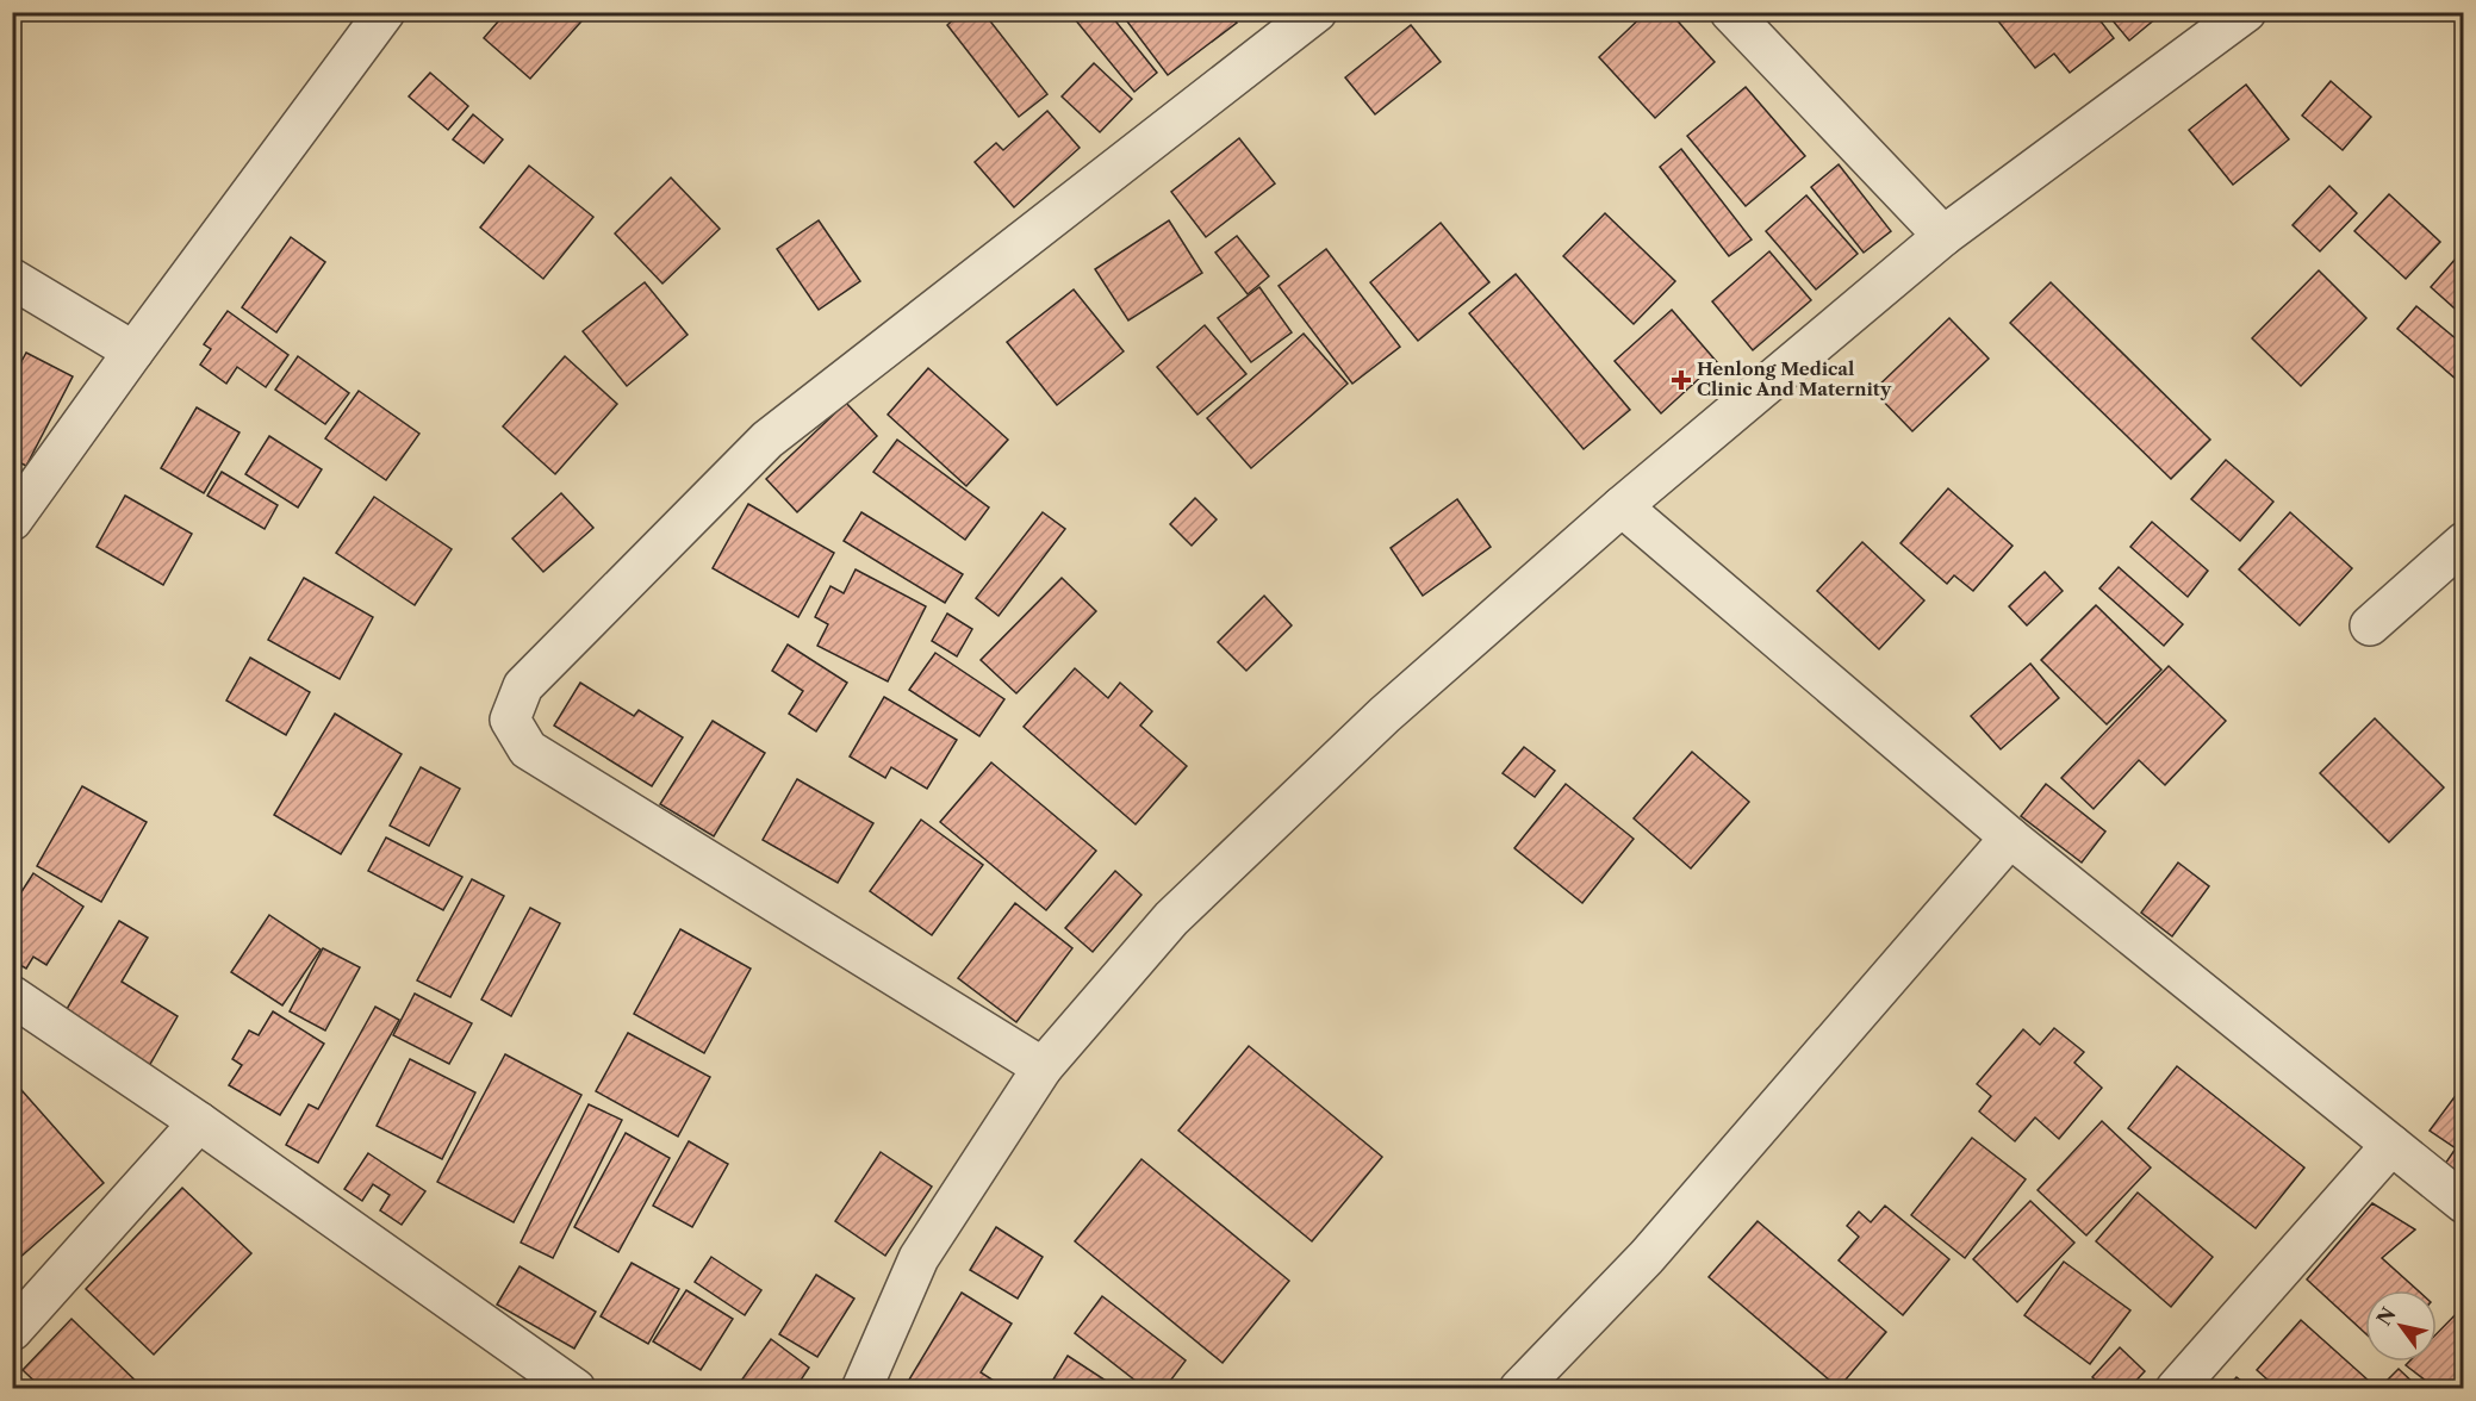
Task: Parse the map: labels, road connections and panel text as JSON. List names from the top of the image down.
{
  "places": {
    "health": ["Henlong Medical Clinic And Maternity"]
  },
  "north": "top left"
}
